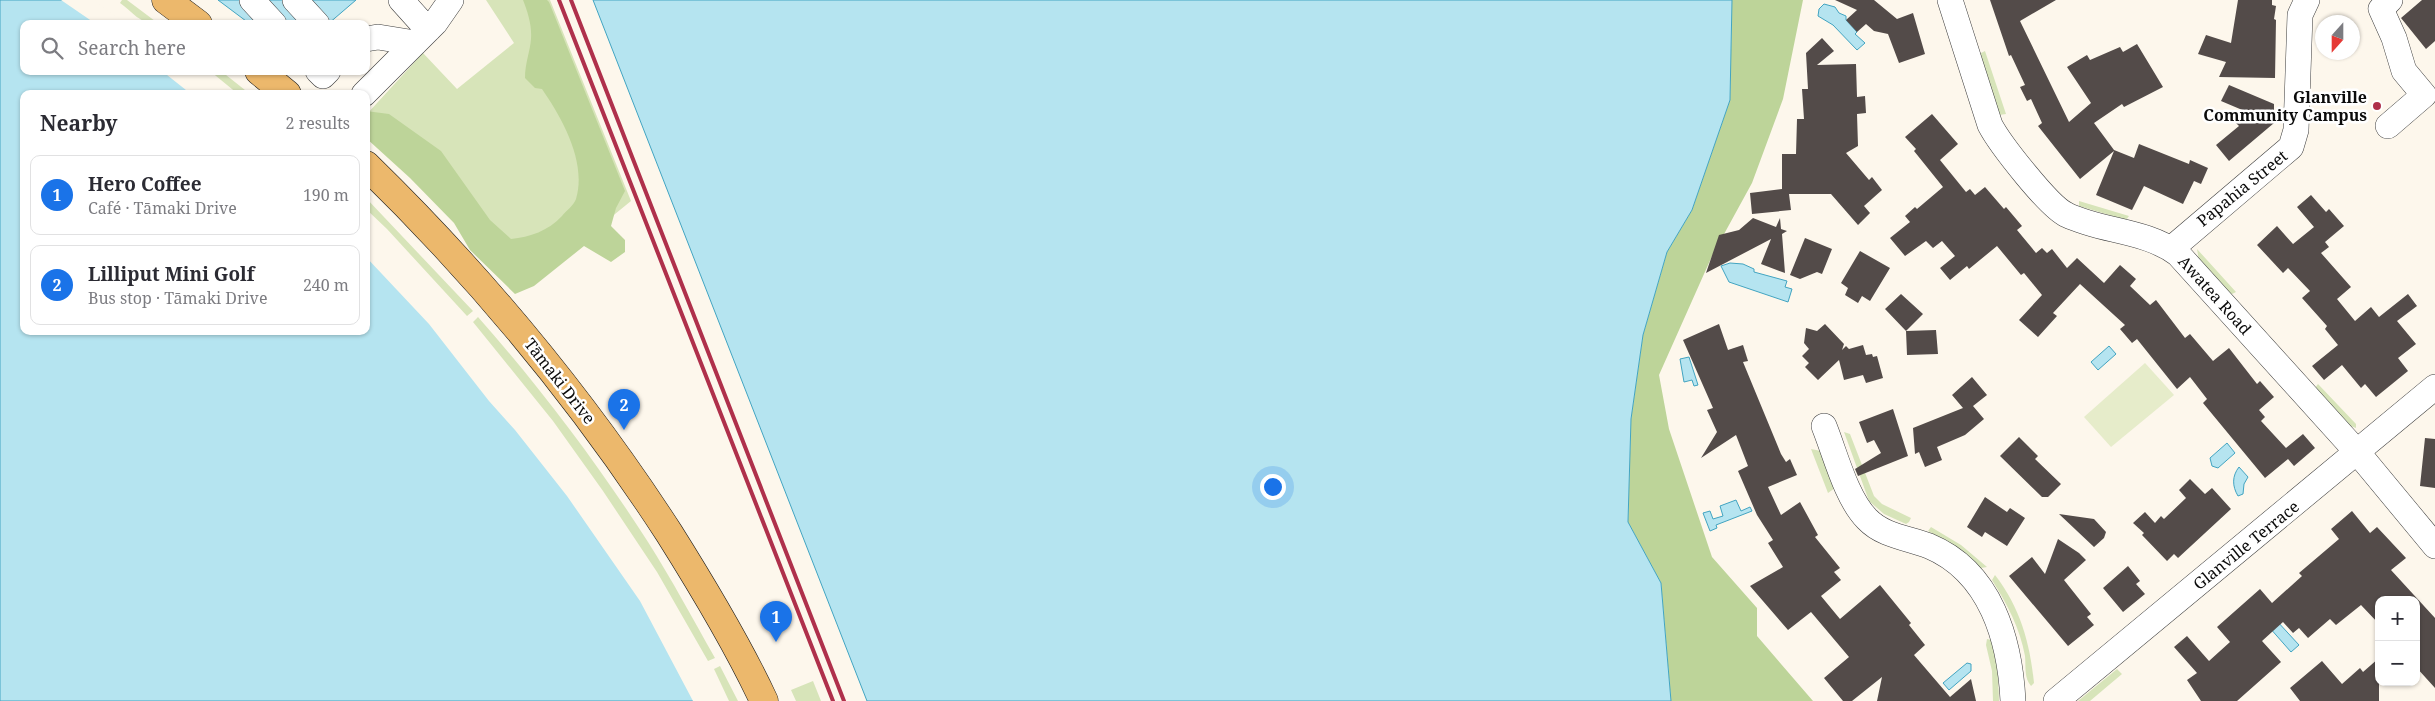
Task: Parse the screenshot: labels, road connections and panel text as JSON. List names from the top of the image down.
{
  "streets": {
    "main road": ["Tāmaki Drive"],
    "street": ["Papahia Street", "Awatea Road", "Glanville Terrace"]
  },
  "crossings": [
    ["Papahia Street", "Awatea Road"],
    ["Awatea Road", "Glanville Terrace"]
  ],
  "places": ["Glanville Community Campus"],
  "north": "bottom",
  "page": {
    "search": "Search here",
    "heading": ["Nearby", "2 results"],
    "list": [
      {
        "mark": "1",
        "name": "Hero Coffee",
        "note": "Café · Tāmaki Drive",
        "value": "190 m"
      },
      {
        "mark": "2",
        "name": "Lilliput Mini Golf",
        "note": "Bus stop · Tāmaki Drive",
        "value": "240 m"
      }
    ],
    "pins": ["2", "1"],
    "map_buttons": ["+", "−"]
  }
}
